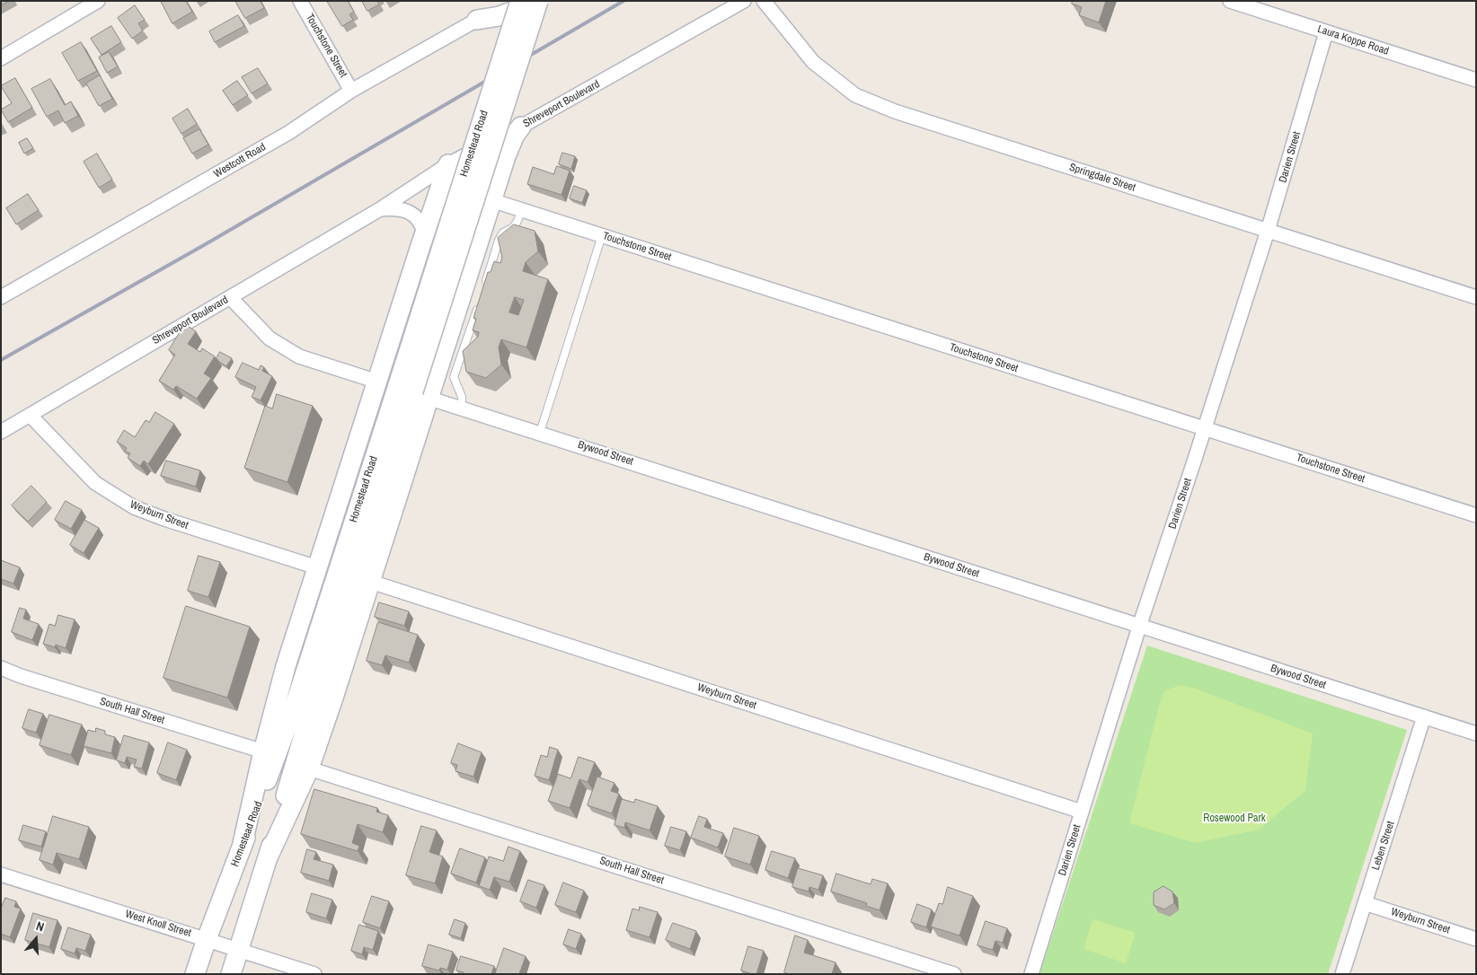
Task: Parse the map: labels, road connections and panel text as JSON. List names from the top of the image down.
{
  "streets": {
    "main road": ["Homestead Road"],
    "street": [
      "Laura Koppe Road",
      "Touchstone Street",
      "Shreveport Boulevard",
      "Darien Street",
      "Westcott Road",
      "Springdale Street",
      "Bywood Street",
      "Weyburn Street",
      "South Hall Street",
      "Leben Street",
      "West Knoll Street"
    ]
  },
  "crossings": [
    ["Laura Koppe Road", "Darien Street"],
    ["Touchstone Street", "Darien Street"],
    ["Touchstone Street", "Westcott Road"],
    ["Shreveport Boulevard", "Weyburn Street"],
    ["Homestead Road", "Bywood Street"],
    ["Homestead Road", "West Knoll Street"],
    ["Darien Street", "Springdale Street"],
    ["Darien Street", "Bywood Street"],
    ["Darien Street", "Weyburn Street"],
    ["Bywood Street", "Leben Street"],
    ["Weyburn Street", "Leben Street"]
  ],
  "parks": ["Rosewood Park"],
  "north": "top"
}
